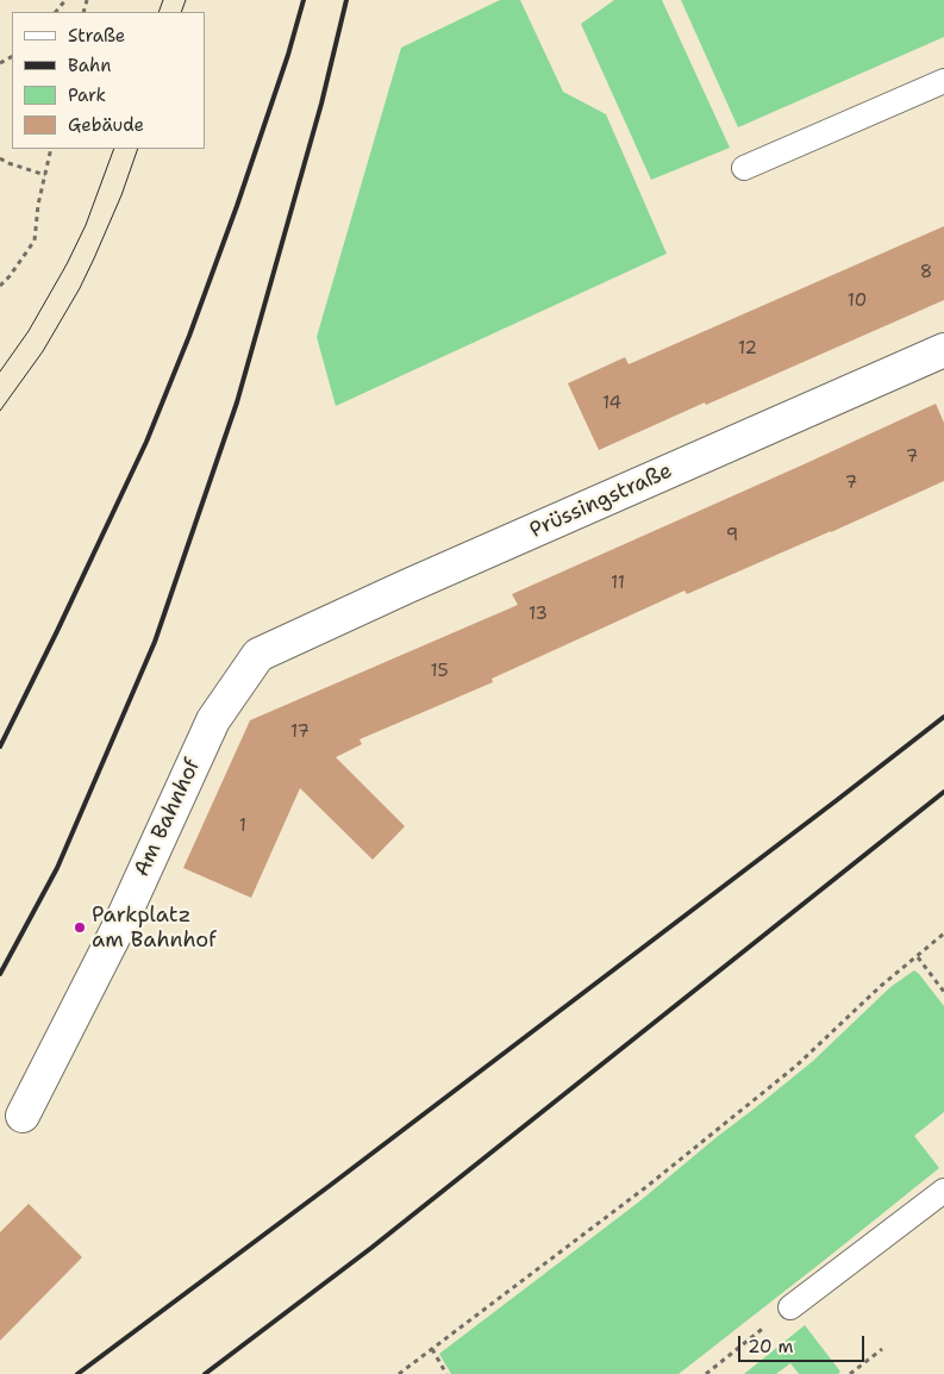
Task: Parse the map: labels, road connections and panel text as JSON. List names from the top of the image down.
{
  "streets": {
    "street": ["Prüssingstraße", "Am Bahnhof"]
  },
  "crossings": [
    ["Prüssingstraße", "Am Bahnhof"]
  ],
  "places": ["Parkplatz am Bahnhof"],
  "house_numbers": [
    "8",
    "10",
    "12",
    "14",
    "7",
    "7",
    "9",
    "11",
    "13",
    "15",
    "17",
    "1"
  ],
  "legend": [
    "Straße",
    "Bahn",
    "Park",
    "Gebäude"
  ],
  "scale_bar": "20 m"
}
